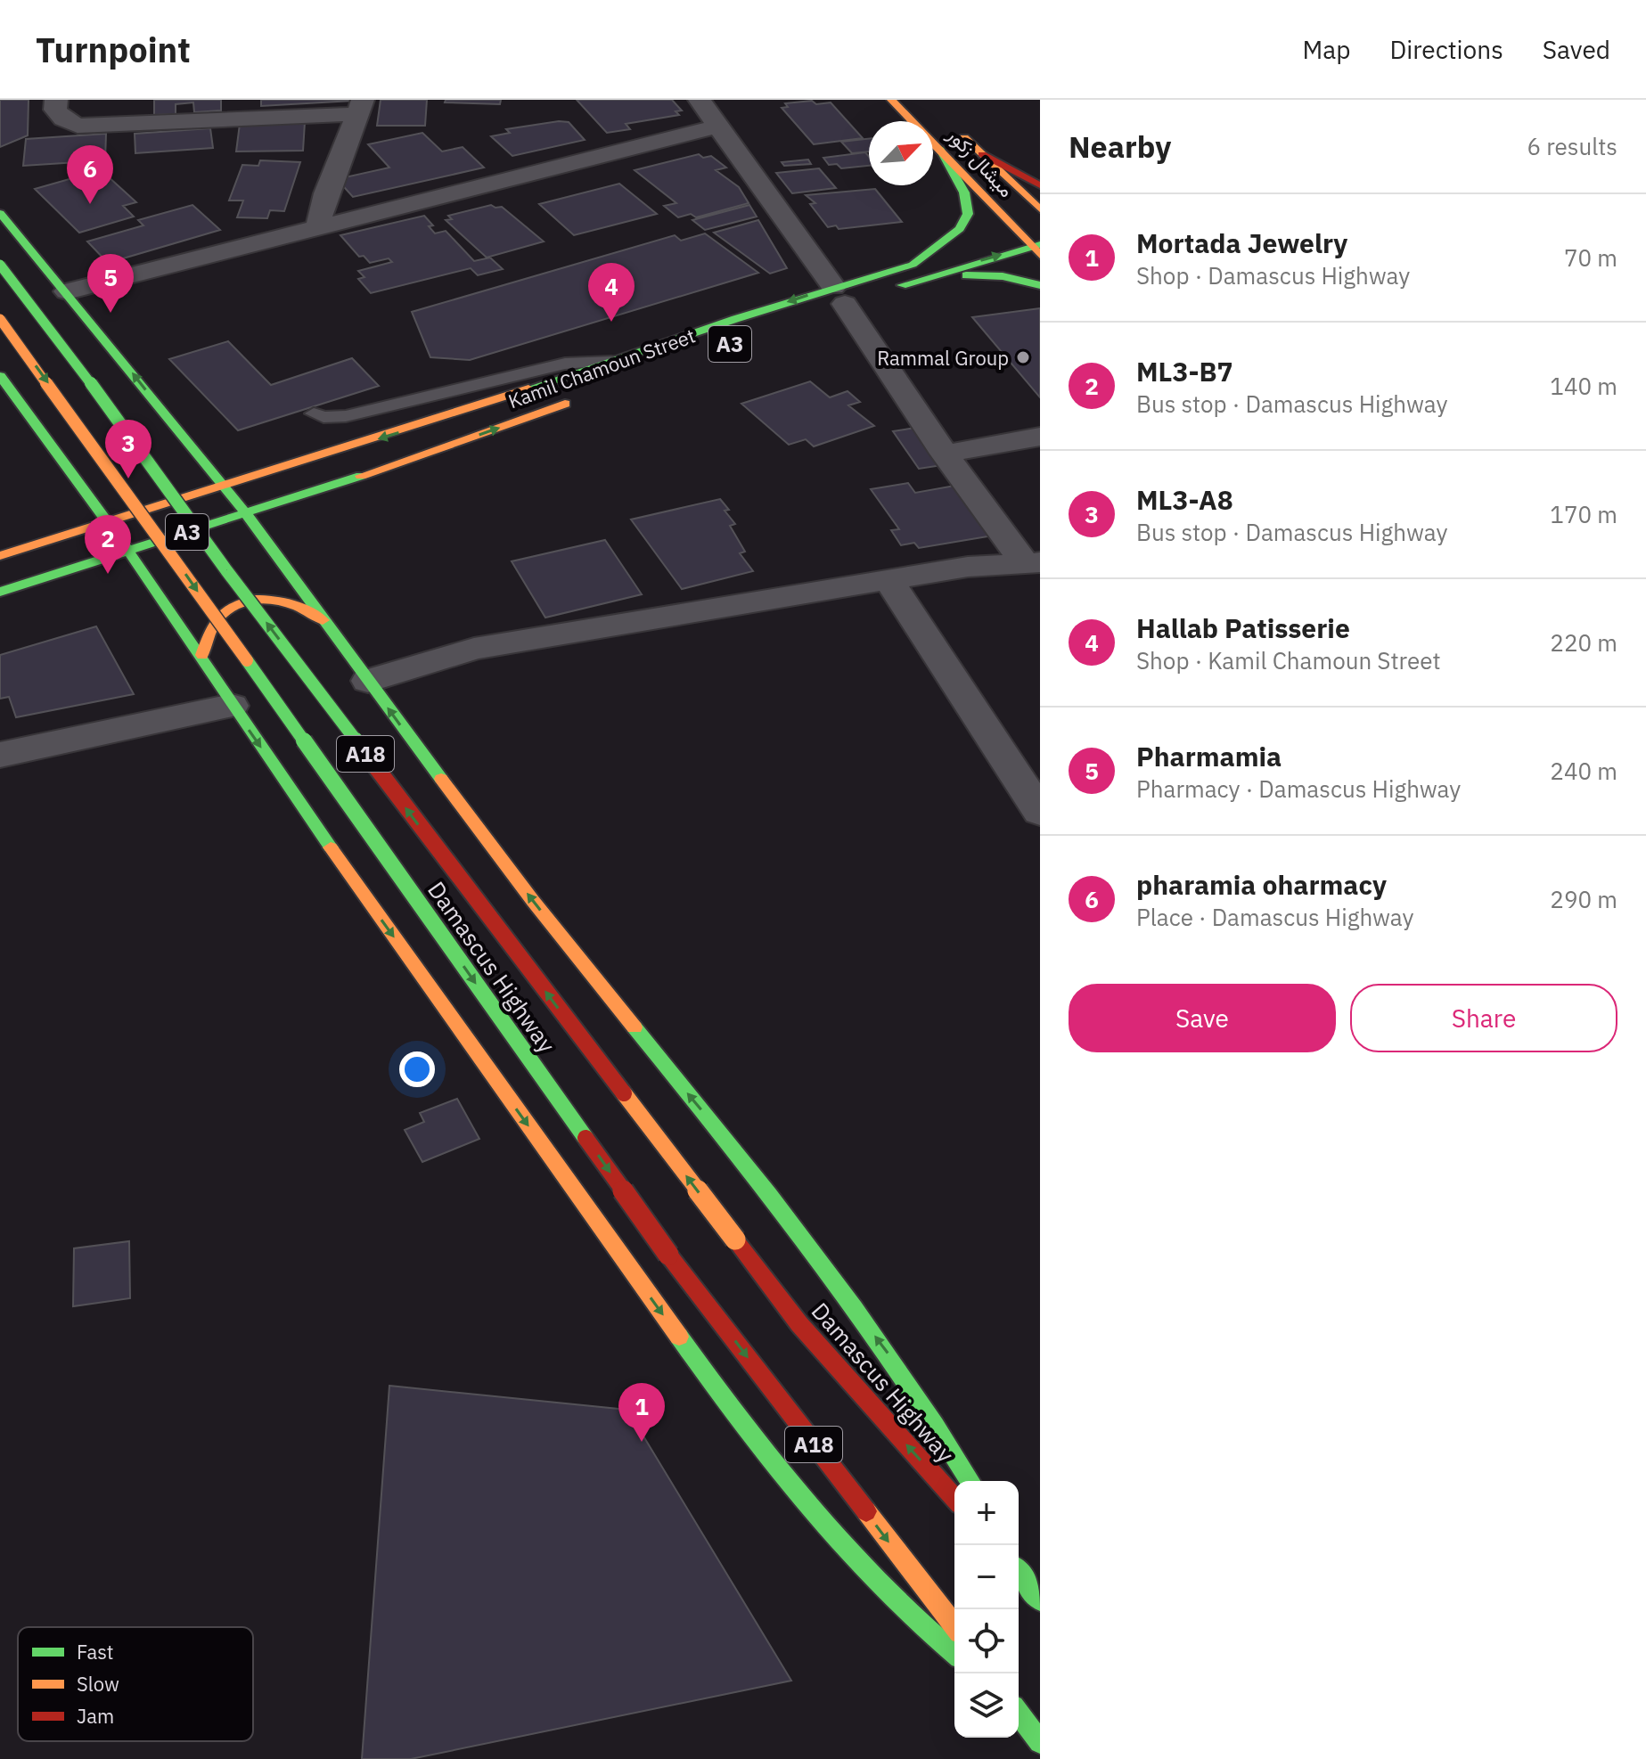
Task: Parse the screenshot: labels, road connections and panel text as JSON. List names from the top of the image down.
{
  "streets": {
    "main road": [
      "ميشال زكور",
      "A3",
      "Kamil Chamoun Street",
      "A18",
      "Damascus Highway"
    ]
  },
  "crossings": [
    ["ميشال زكور", "A3"],
    ["A3", "Kamil Chamoun Street"]
  ],
  "places": ["Rammal Group"],
  "legend": ["Fast", "Slow", "Jam"],
  "north": "top right",
  "page": {
    "header": "Turnpoint",
    "nav": ["Map", "Directions", "Saved"],
    "heading": ["Nearby", "6 results"],
    "pins": [
      "6",
      "5",
      "4",
      "3",
      "2",
      "1"
    ],
    "list": [
      {
        "mark": "1",
        "name": "Mortada Jewelry",
        "note": "Shop · Damascus Highway",
        "value": "70 m"
      },
      {
        "mark": "2",
        "name": "ML3-B7",
        "note": "Bus stop · Damascus Highway",
        "value": "140 m"
      },
      {
        "mark": "3",
        "name": "ML3-A8",
        "note": "Bus stop · Damascus Highway",
        "value": "170 m"
      },
      {
        "mark": "4",
        "name": "Hallab Patisserie",
        "note": "Shop · Kamil Chamoun Street",
        "value": "220 m"
      },
      {
        "mark": "5",
        "name": "Pharmamia",
        "note": "Pharmacy · Damascus Highway",
        "value": "240 m"
      },
      {
        "mark": "6",
        "name": "pharamia oharmacy",
        "note": "Place · Damascus Highway",
        "value": "290 m"
      }
    ],
    "buttons": ["Save", "Share"],
    "map_buttons": ["+", "−"]
  }
}
